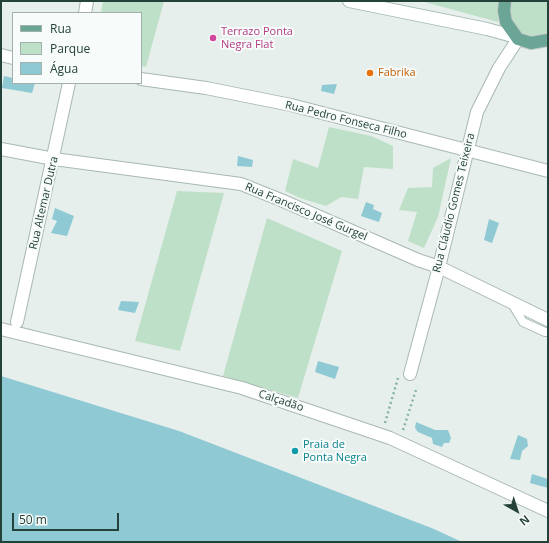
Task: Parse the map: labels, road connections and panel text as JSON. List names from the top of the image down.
{
  "streets": {
    "street": [
      "Rua Pedro Fonseca Filho",
      "Rua Altemar Dutra",
      "Rua Cláudio Gomes Teixeira",
      "Rua Francisco José Gurgel",
      "Calçadão"
    ]
  },
  "crossings": [
    ["Rua Pedro Fonseca Filho", "Rua Cláudio Gomes Teixeira"],
    ["Rua Altemar Dutra", "Rua Francisco José Gurgel"],
    ["Rua Cláudio Gomes Teixeira", "Rua Francisco José Gurgel"]
  ],
  "places": ["Terrazo Ponta Negra Flat", "Fabrika", "Praia de Ponta Negra"],
  "legend": ["Rua", "Parque", "Água"],
  "scale_bar": "50 m",
  "north": "bottom right"
}
